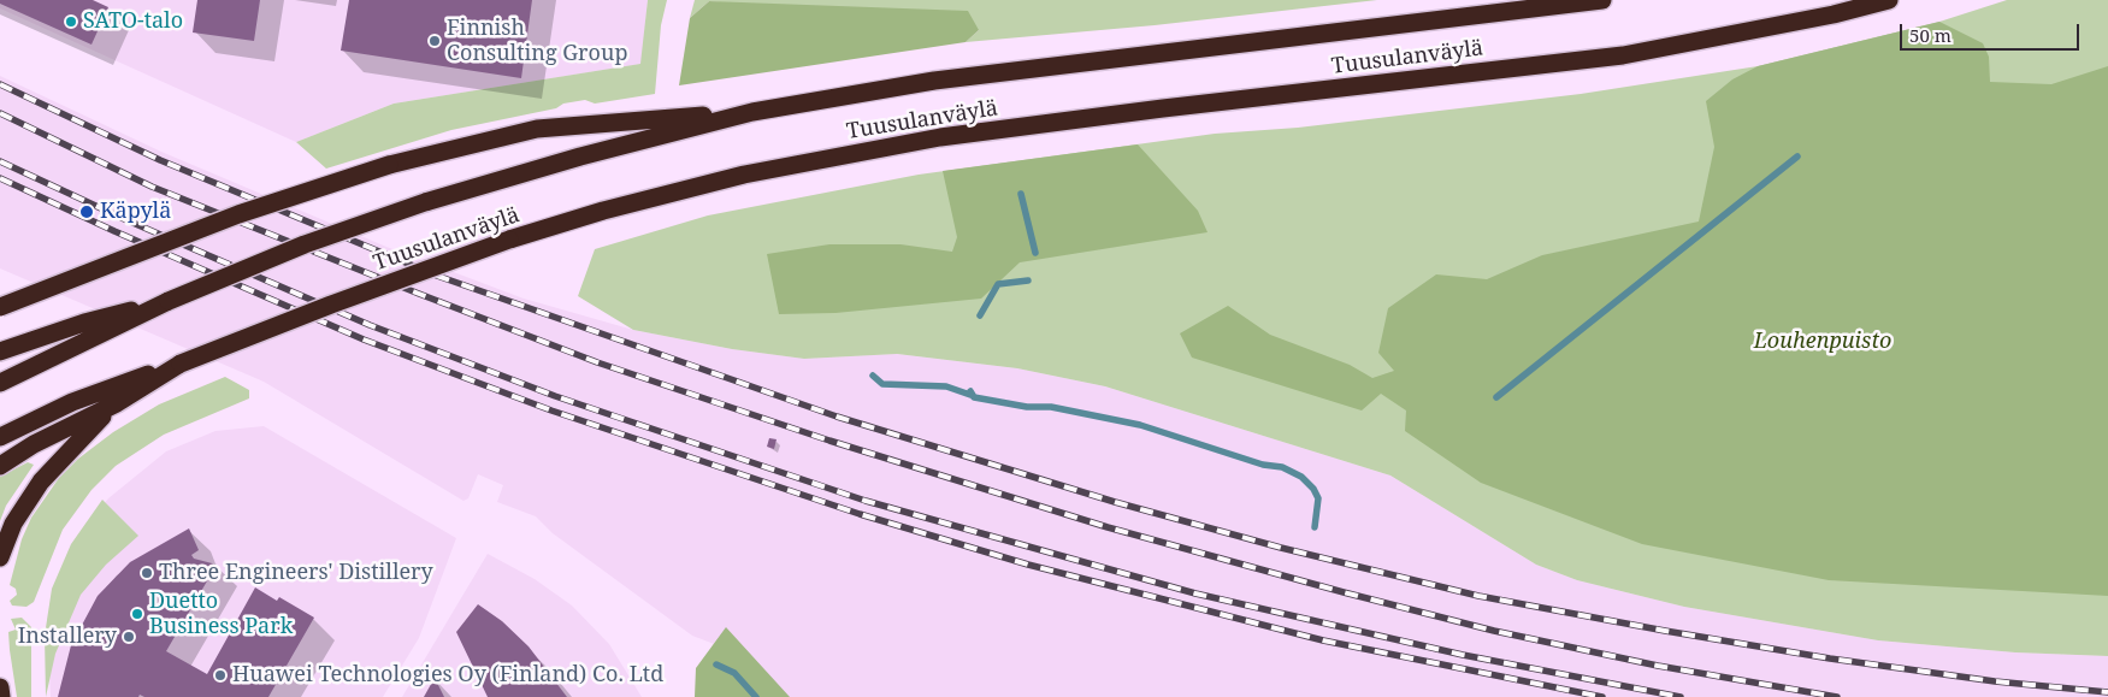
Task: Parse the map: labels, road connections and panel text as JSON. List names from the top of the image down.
{
  "streets": {
    "highway": ["Tuusulanväylä"]
  },
  "parks": ["Louhenpuisto"],
  "places": [
    "SATO-talo",
    "Finnish Consulting Group",
    "Käpylä",
    "Three Engineers' Distillery",
    "Duetto Business Park",
    "Installery",
    "Huawei Technologies Oy (Finland) Co. Ltd"
  ],
  "scale_bar": "50 m"
}
